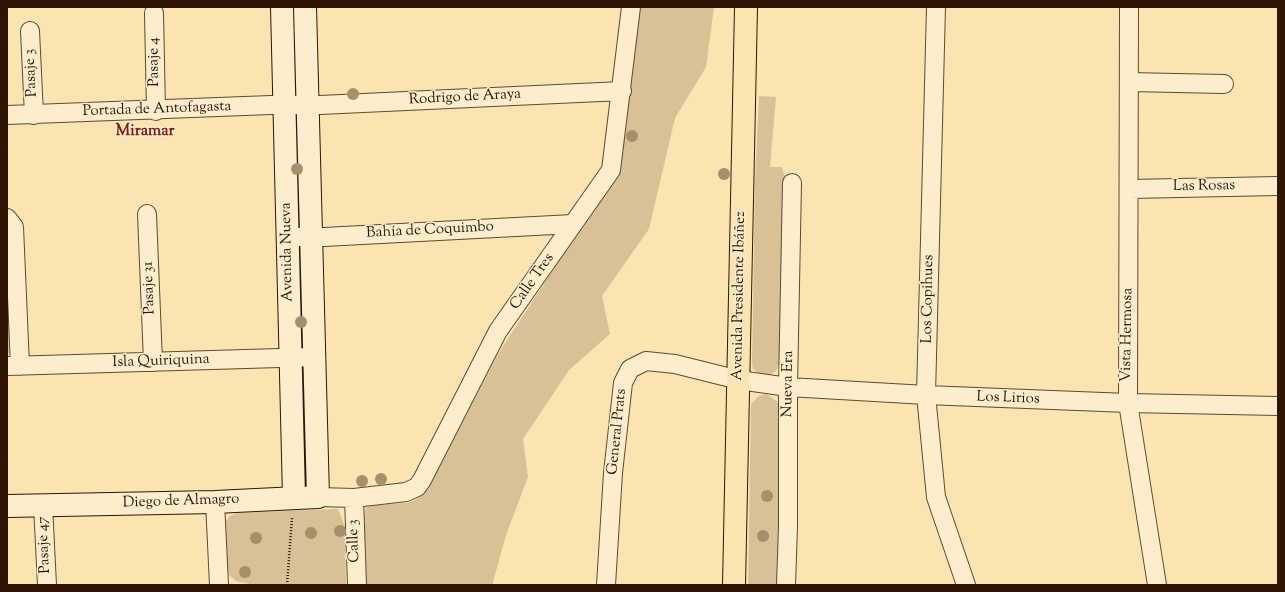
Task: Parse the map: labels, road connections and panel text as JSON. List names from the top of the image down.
{
  "streets": {
    "main road": ["Avenida Presidente Ibáñez"],
    "street": [
      "Pasaje 4",
      "Pasaje 3",
      "Rodrigo de Araya",
      "Portada de Antofagasta",
      "Las Rosas",
      "Bahía de Coquimbo",
      "Avenida Nueva",
      "Calle Tres",
      "Pasaje 31",
      "Los Copihues",
      "Vista Hermosa",
      "Isla Quiriquina",
      "Nueva Era",
      "Los Lirios",
      "General Prats",
      "Diego de Almagro",
      "Calle 3",
      "Pasaje 47"
    ]
  },
  "crossings": [
    ["Pasaje 4", "Portada de Antofagasta"],
    ["Pasaje 3", "Portada de Antofagasta"],
    ["Rodrigo de Araya", "Portada de Antofagasta"],
    ["Rodrigo de Araya", "Avenida Nueva"],
    ["Rodrigo de Araya", "Calle Tres"],
    ["Portada de Antofagasta", "Avenida Nueva"],
    ["Las Rosas", "Vista Hermosa"],
    ["Bahía de Coquimbo", "Avenida Nueva"],
    ["Bahía de Coquimbo", "Calle Tres"],
    ["Avenida Nueva", "Isla Quiriquina"],
    ["Avenida Nueva", "Diego de Almagro"],
    ["Calle Tres", "Diego de Almagro"],
    ["Calle Tres", "Calle 3"],
    ["Pasaje 31", "Isla Quiriquina"],
    ["Avenida Presidente Ibáñez", "Los Lirios"],
    ["Avenida Presidente Ibáñez", "General Prats"],
    ["Los Copihues", "Los Lirios"],
    ["Vista Hermosa", "Los Lirios"],
    ["Nueva Era", "Los Lirios"],
    ["Los Lirios", "General Prats"],
    ["Diego de Almagro", "Calle 3"],
    ["Diego de Almagro", "Pasaje 47"]
  ],
  "districts": ["Miramar"]
}
